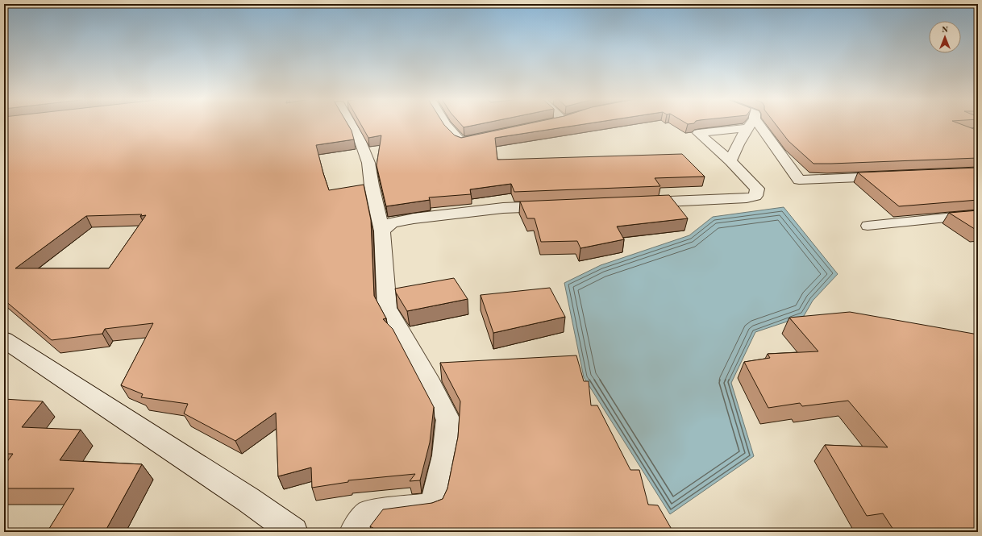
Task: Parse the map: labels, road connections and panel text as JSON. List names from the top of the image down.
{
  "north": "top"
}
